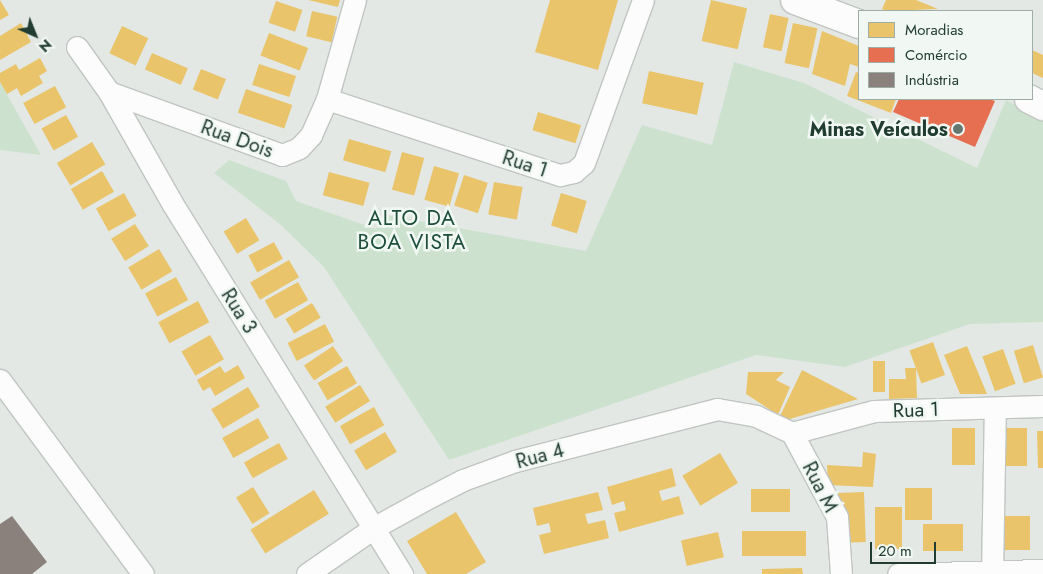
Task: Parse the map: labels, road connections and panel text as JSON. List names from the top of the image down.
{
  "streets": {
    "street": [
      "Rua Dois",
      "Rua 1",
      "Rua 3",
      "Rua 4",
      "Rua M"
    ]
  },
  "crossings": [
    ["Rua Dois", "Rua 1"],
    ["Rua Dois", "Rua 3"],
    ["Rua 1", "Rua 4"],
    ["Rua 1", "Rua M"],
    ["Rua 3", "Rua 4"],
    ["Rua 4", "Rua M"]
  ],
  "districts": ["ALTO DA BOA VISTA"],
  "places": ["Minas Veículos"],
  "legend": ["Moradias", "Comércio", "Indústria"],
  "scale_bar": "20 m",
  "north": "bottom right"
}
